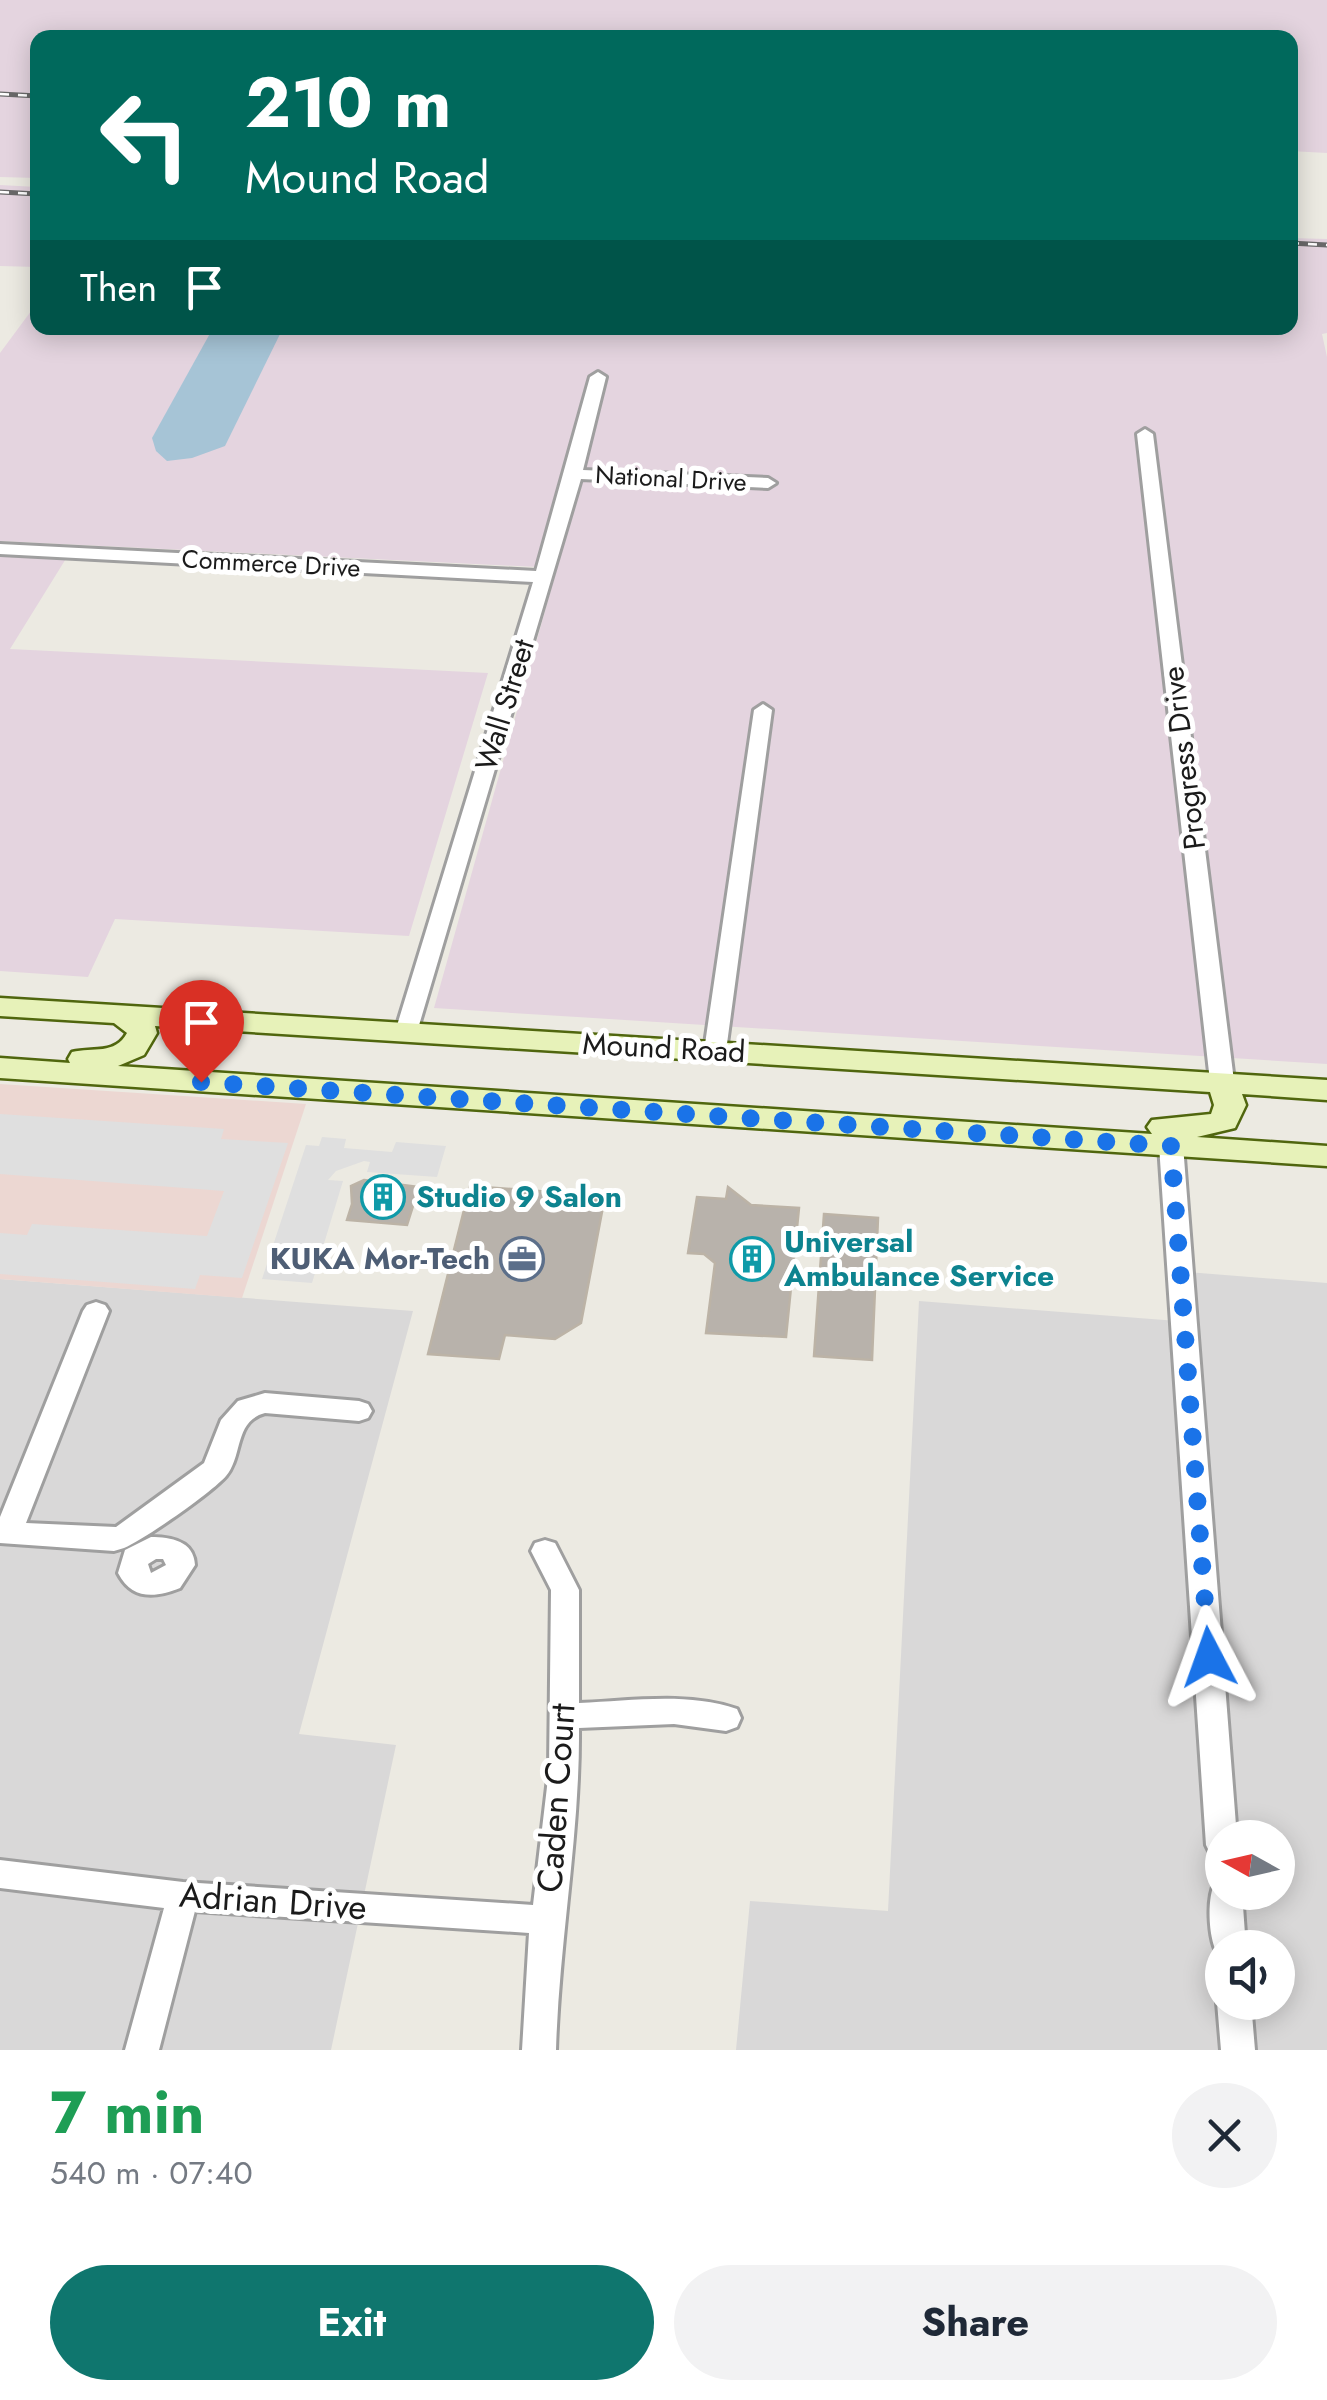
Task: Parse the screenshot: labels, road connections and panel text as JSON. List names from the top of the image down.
{
  "streets": {
    "main road": ["Mound Road"],
    "street": [
      "National Drive",
      "Commerce Drive",
      "Wall Street",
      "Progress Drive",
      "Caden Court",
      "Adrian Drive"
    ]
  },
  "crossings": [
    ["National Drive", "Wall Street"],
    ["Commerce Drive", "Wall Street"],
    ["Wall Street", "Mound Road"],
    ["Progress Drive", "Mound Road"],
    ["Caden Court", "Adrian Drive"]
  ],
  "places": {
    "building": ["Studio 9 Salon", "Universal Ambulance Service"],
    "office": ["KUKA Mor-Tech"]
  },
  "north": "left",
  "page": {
    "turn": ["210 m", "Mound Road"],
    "then": "Then",
    "heading": ["7 min", "540 m · 07:40"],
    "buttons": ["Exit", "Share"]
  }
}
